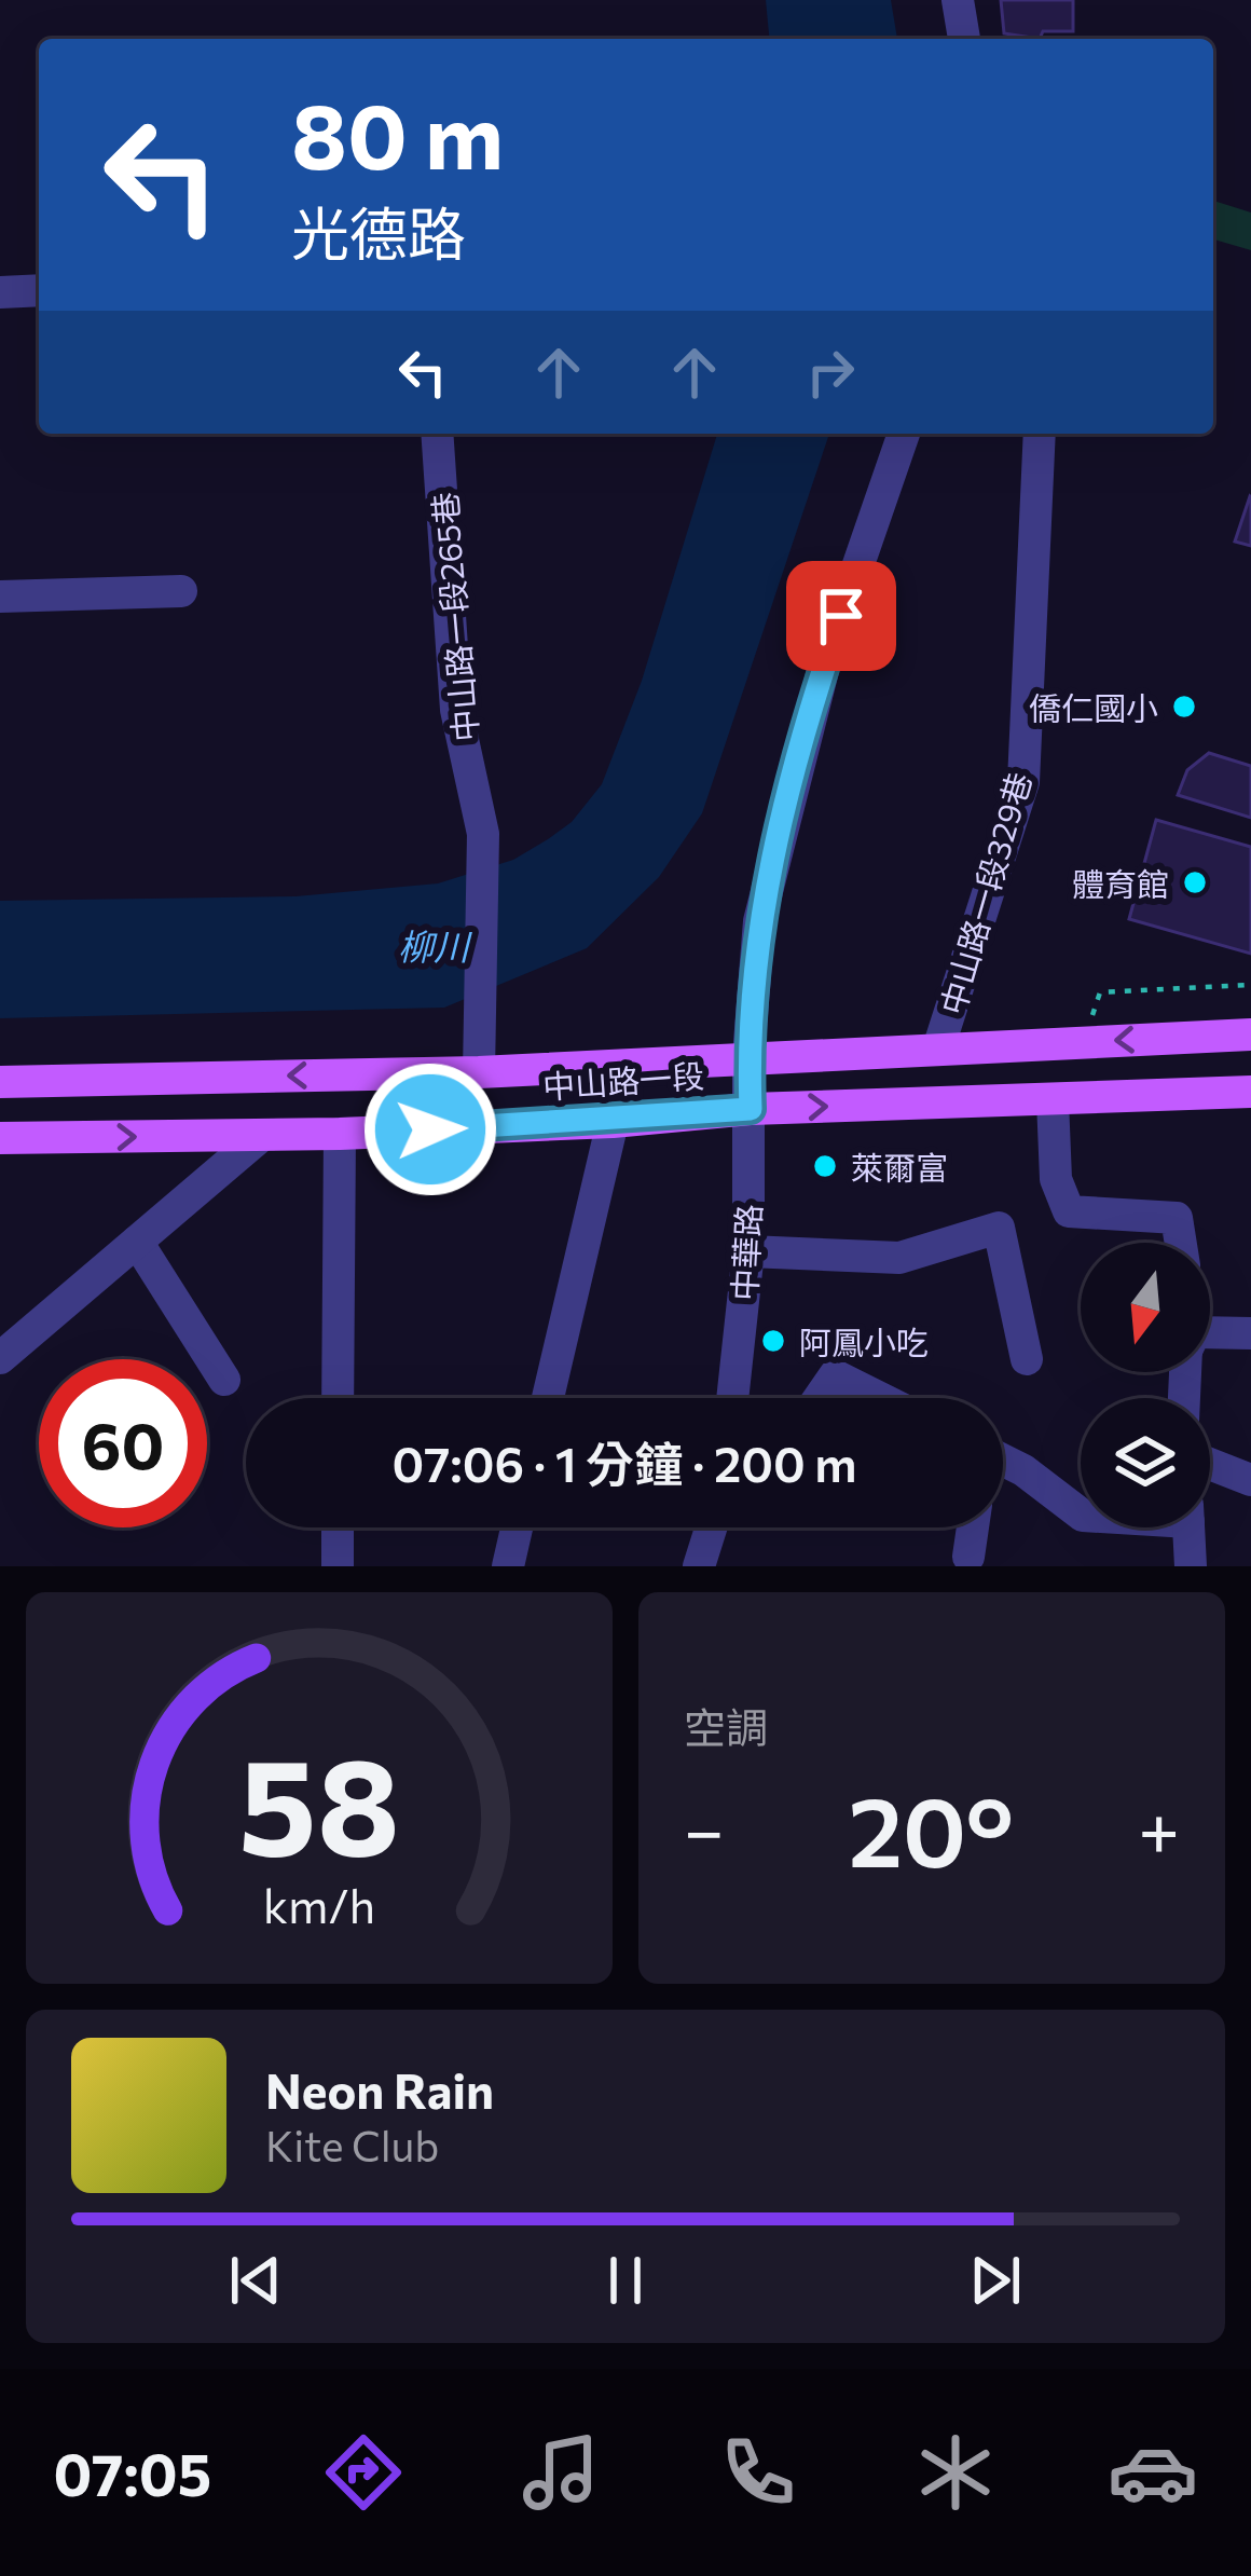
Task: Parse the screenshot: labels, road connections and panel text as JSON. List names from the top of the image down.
{
  "streets": {
    "main road": ["中山路一段"],
    "street": ["中山路一段265巷", "中山路一段329巷", "中華路"]
  },
  "crossings": [
    ["中山路一段265巷", "中山路一段"],
    ["中山路一段329巷", "中山路一段"],
    ["中山路一段", "中華路"]
  ],
  "water": ["柳川"],
  "places": [
    "僑仁國小",
    "體育館",
    "萊爾富",
    "阿鳳小吃"
  ],
  "north": "bottom",
  "page": {
    "turn": ["80 m", "光德路"],
    "limit": "60",
    "trip": "07:06 · 1 分鐘 · 200 m",
    "tile": "空調",
    "heat": ["−", "20°", "+"],
    "song": ["Neon Rain", "Kite Club"],
    "tabs": "07:05",
    "gauge": ["58", "km/h"]
  }
}
